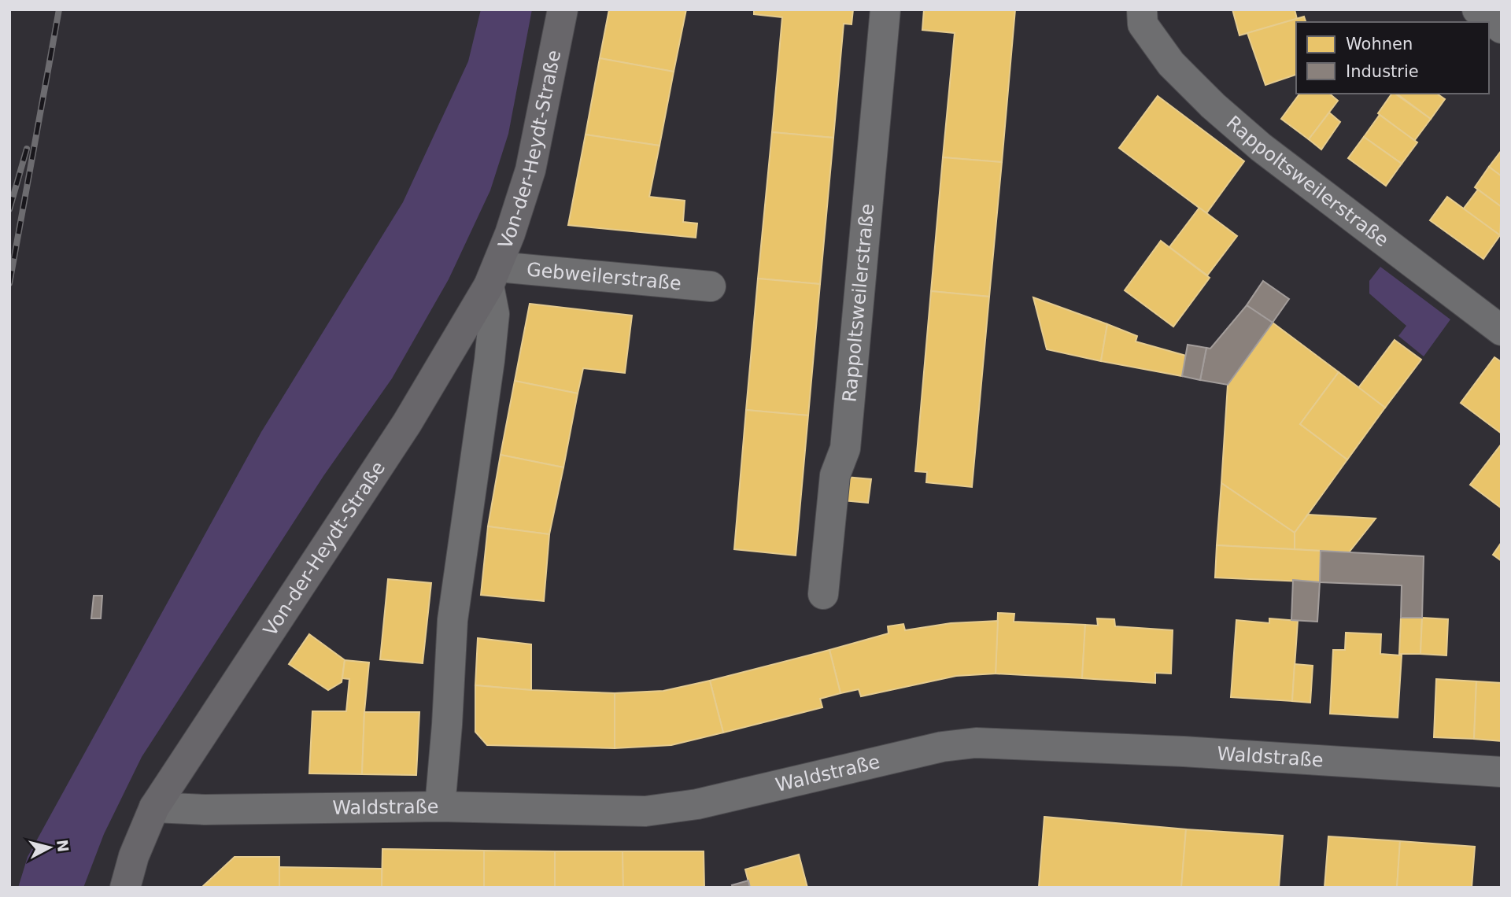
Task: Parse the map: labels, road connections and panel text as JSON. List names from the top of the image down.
{
  "streets": {
    "main road": ["Von-der-Heydt-Straße"],
    "street": ["Rappoltsweilerstraße", "Gebweilerstraße", "Waldstraße"]
  },
  "crossings": [
    ["Von-der-Heydt-Straße", "Gebweilerstraße"],
    ["Von-der-Heydt-Straße", "Waldstraße"]
  ],
  "legend": ["Wohnen", "Industrie"],
  "north": "right"
}
